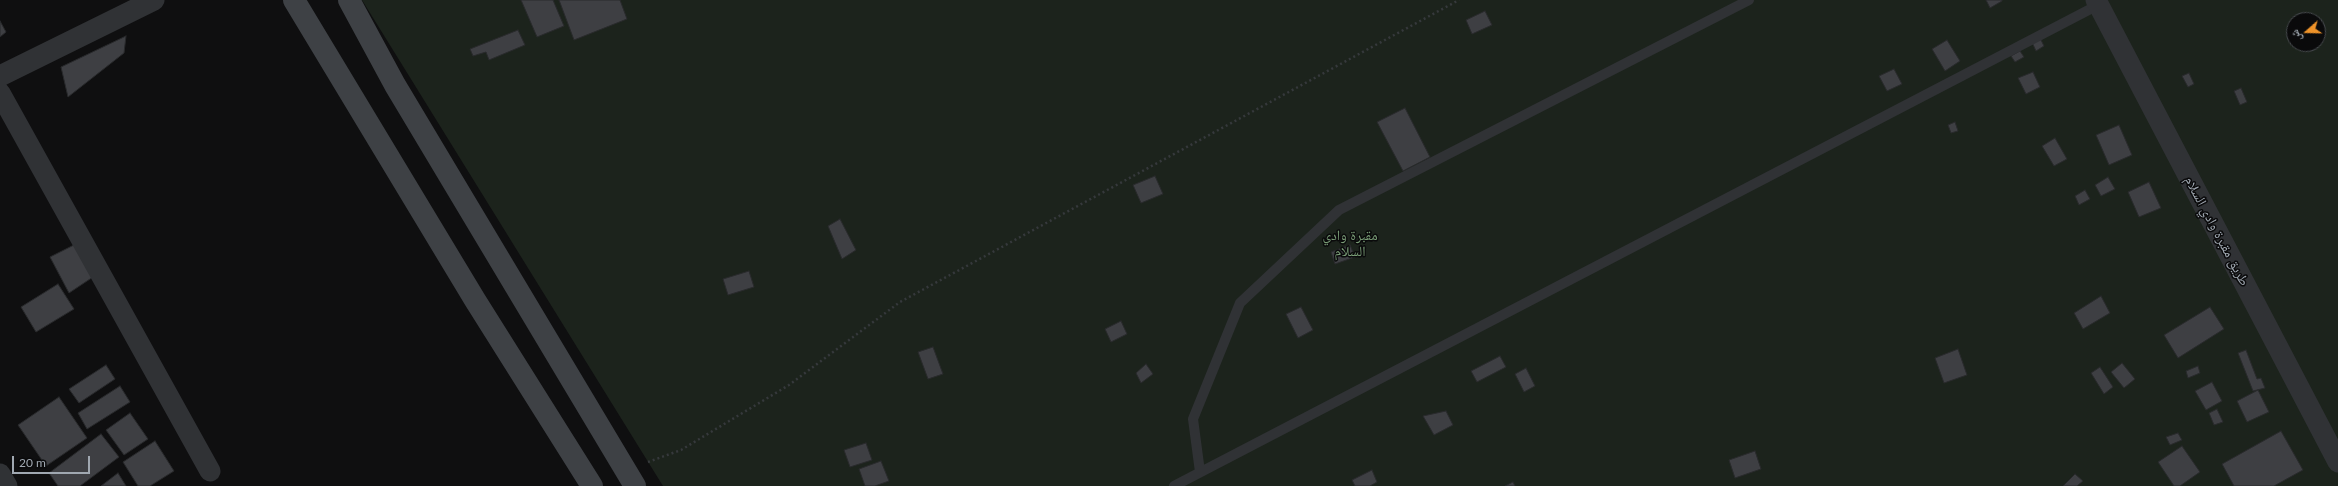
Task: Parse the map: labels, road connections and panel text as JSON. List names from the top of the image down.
{
  "streets": {
    "street": ["طريق مقبرة وادي السلام"]
  },
  "parks": ["مقبرة وادي السلام"],
  "scale_bar": "20 m",
  "north": "left"
}
